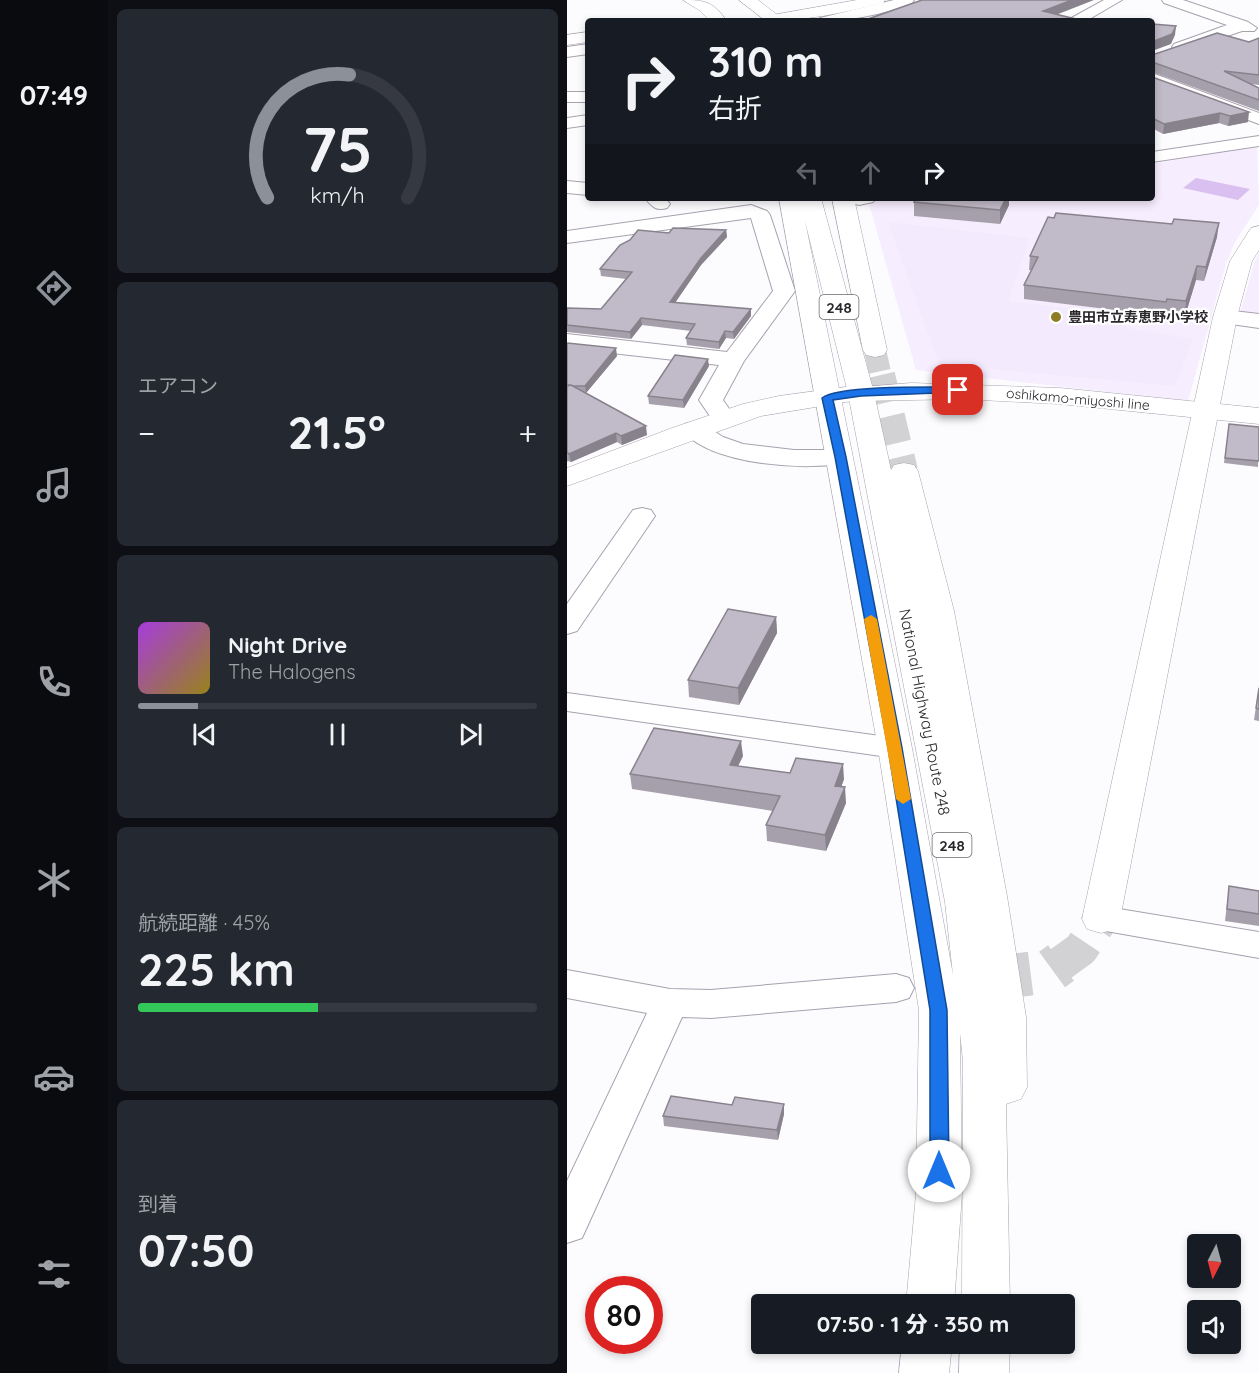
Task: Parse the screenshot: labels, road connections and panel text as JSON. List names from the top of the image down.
{
  "streets": {
    "main road": ["248", "oshikamo-miyoshi line", "National Highway Route 248"]
  },
  "crossings": [
    ["248", "National Highway Route 248"],
    ["oshikamo-miyoshi line", "National Highway Route 248"]
  ],
  "places": ["豊田市立寿恵野小学校"],
  "north": "bottom",
  "page": {
    "tabs": "07:49",
    "turn": ["310 m", "右折"],
    "tile": [
      "エアコン",
      ["航続距離 · 45%", "225 km"],
      ["到着", "07:50"]
    ],
    "heat": ["−", "21.5°", "+"],
    "song": ["Night Drive", "The Halogens"],
    "limit": "80",
    "trip": "07:50 · 1 分 · 350 m",
    "gauge": ["75", "km/h"]
  }
}
